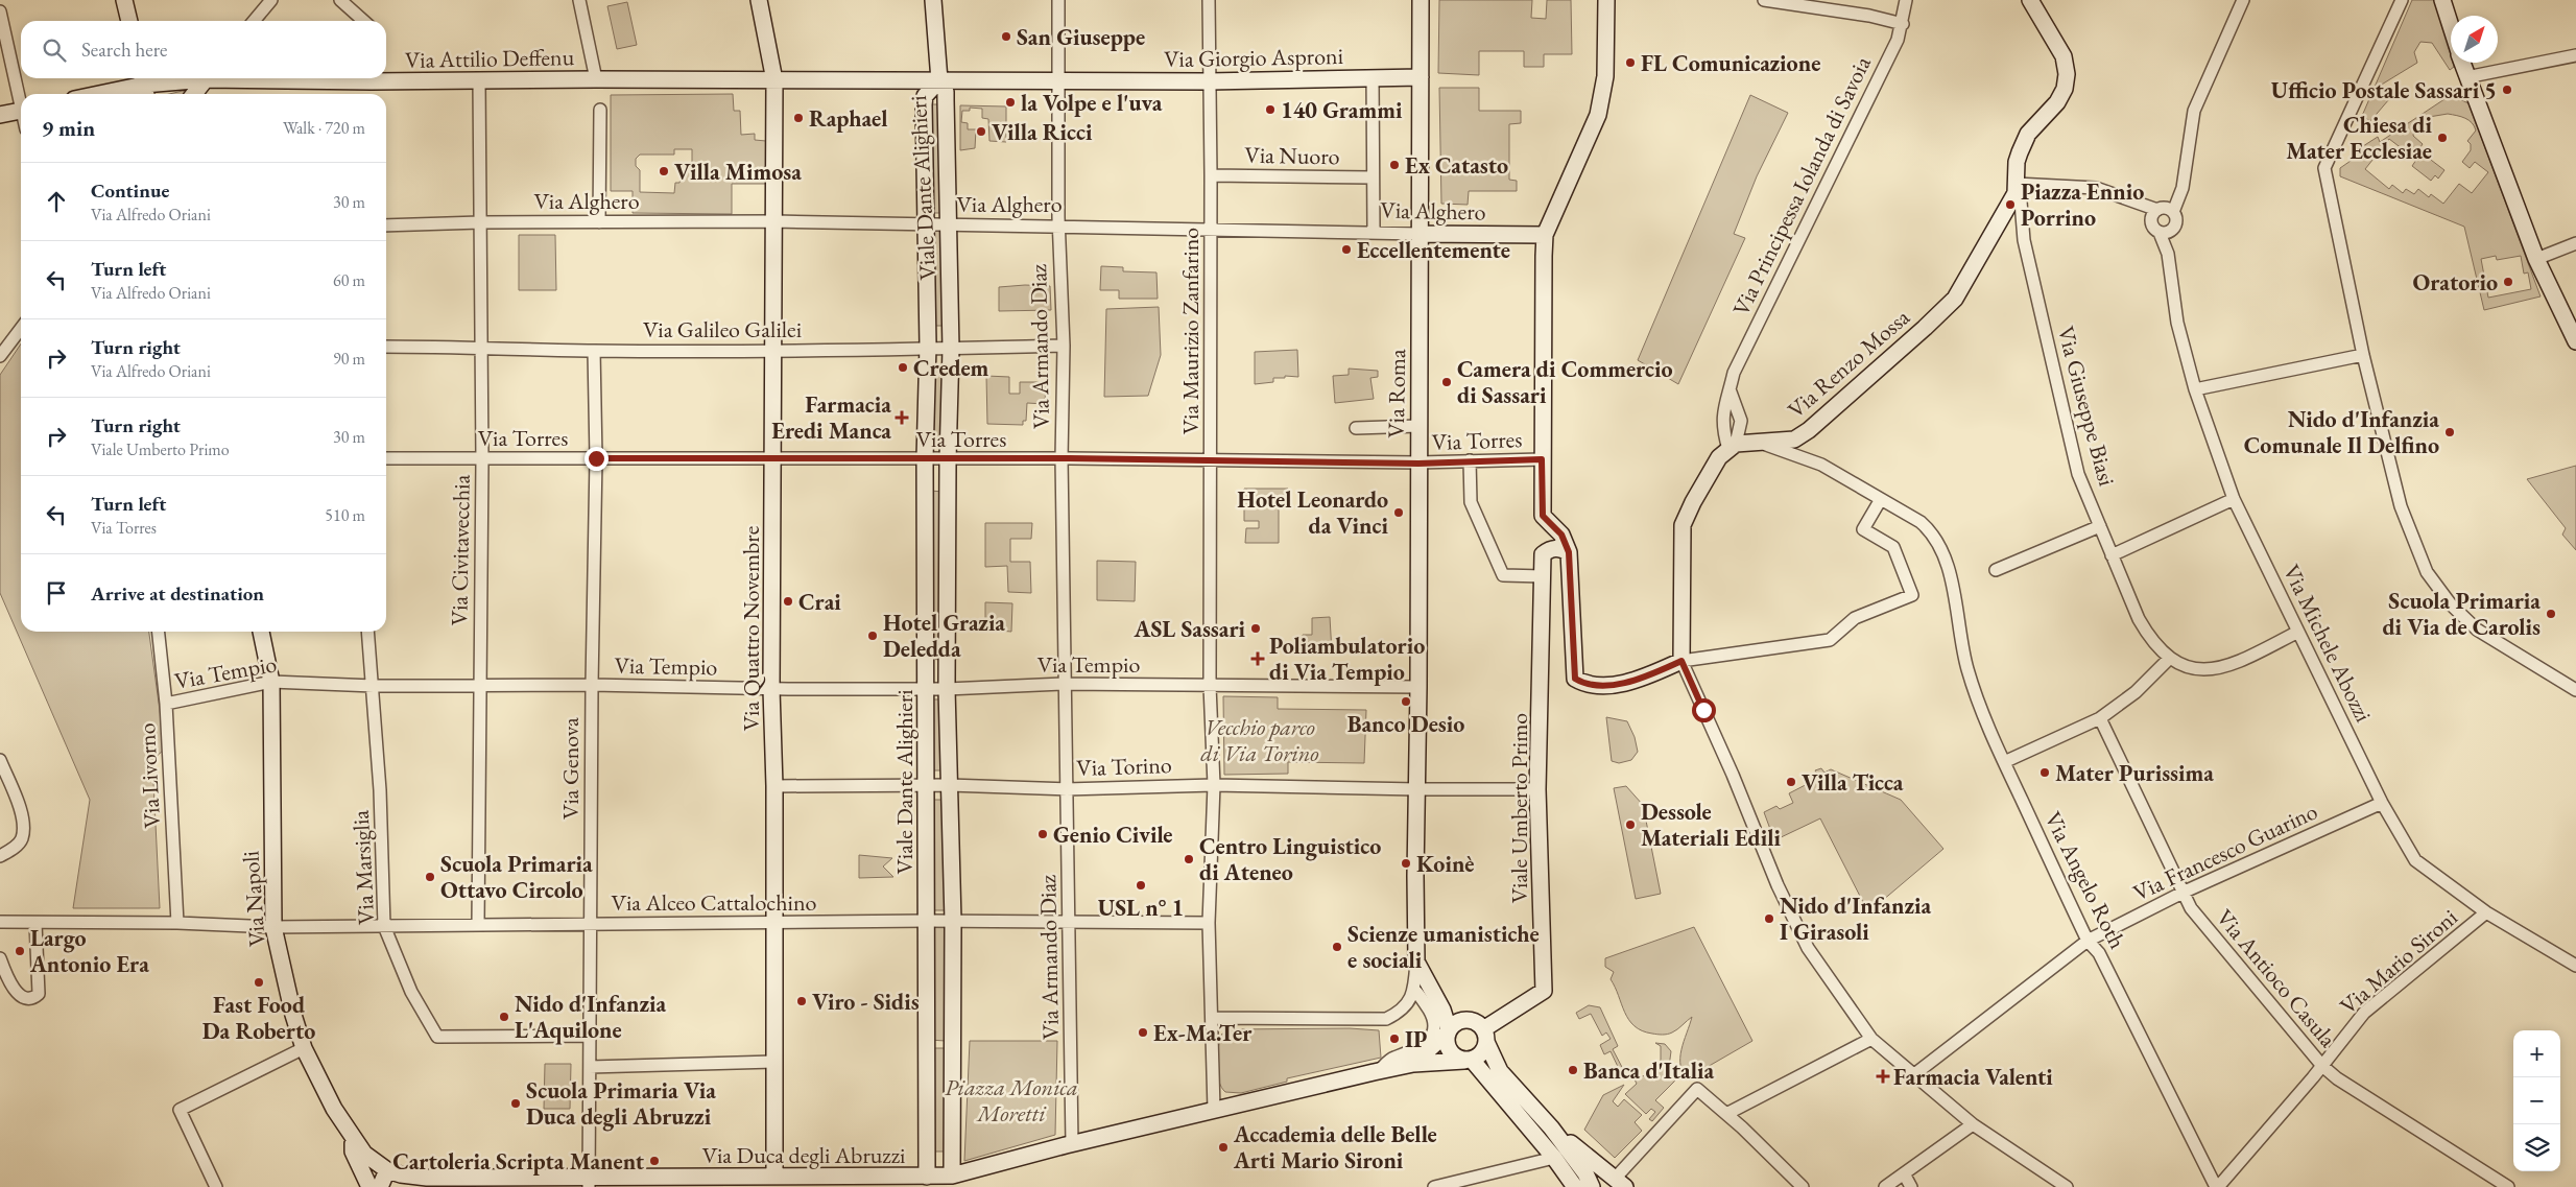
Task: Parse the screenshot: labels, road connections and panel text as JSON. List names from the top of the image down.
{
  "streets": {
    "main road": [
      "Via Giorgio Asproni",
      "Via Attilio Deffenu",
      "Viale Dante Alighieri",
      "Via Alghero",
      "Via Renzo Mossa",
      "Via Roma",
      "Via Quattro Novembre",
      "Viale Umberto Primo",
      "Via Napoli",
      "Via Duca degli Abruzzi"
    ],
    "street": [
      "Via Nuoro",
      "Via Principessa Iolanda di Savoia",
      "Via Galileo Galilei",
      "Via Maurizio Zanfarino",
      "Via Armando Diaz",
      "Via Giuseppe Biasi",
      "Via Torres",
      "Via Civitavecchia",
      "Via Michele Abozzi",
      "Via Tempio",
      "Via Torino",
      "Via Genova",
      "Via Livorno",
      "Via Francesco Guarino",
      "Via Marsiglia",
      "Via Angelo Roth",
      "Via Alceo Cattalochino",
      "Via Mario Sironi",
      "Via Antioco Casula"
    ]
  },
  "crossings": [
    ["Via Giorgio Asproni", "Via Attilio Deffenu"],
    ["Via Giorgio Asproni", "Viale Dante Alighieri"],
    ["Via Giorgio Asproni", "Via Maurizio Zanfarino"],
    ["Via Giorgio Asproni", "Via Armando Diaz"],
    ["Via Giorgio Asproni", "Via Roma"],
    ["Via Giorgio Asproni", "Via Quattro Novembre"],
    ["Via Attilio Deffenu", "Via Civitavecchia"],
    ["Via Attilio Deffenu", "Via Quattro Novembre"],
    ["Via Nuoro", "Via Maurizio Zanfarino"],
    ["Via Principessa Iolanda di Savoia", "Via Renzo Mossa"],
    ["Viale Dante Alighieri", "Via Alghero"],
    ["Viale Dante Alighieri", "Via Galileo Galilei"],
    ["Viale Dante Alighieri", "Via Torres"],
    ["Viale Dante Alighieri", "Via Tempio"],
    ["Viale Dante Alighieri", "Via Torino"],
    ["Viale Dante Alighieri", "Via Alceo Cattalochino"],
    ["Viale Dante Alighieri", "Via Duca degli Abruzzi"],
    ["Via Alghero", "Via Maurizio Zanfarino"],
    ["Via Alghero", "Via Armando Diaz"],
    ["Via Alghero", "Via Roma"],
    ["Via Alghero", "Via Civitavecchia"],
    ["Via Alghero", "Via Quattro Novembre"],
    ["Via Galileo Galilei", "Via Armando Diaz"],
    ["Via Galileo Galilei", "Via Civitavecchia"],
    ["Via Galileo Galilei", "Via Quattro Novembre"],
    ["Via Galileo Galilei", "Via Genova"],
    ["Via Maurizio Zanfarino", "Via Torres"],
    ["Via Maurizio Zanfarino", "Via Tempio"],
    ["Via Maurizio Zanfarino", "Via Torino"],
    ["Via Maurizio Zanfarino", "Via Alceo Cattalochino"],
    ["Via Maurizio Zanfarino", "Via Duca degli Abruzzi"],
    ["Via Armando Diaz", "Via Torres"],
    ["Via Armando Diaz", "Via Tempio"],
    ["Via Armando Diaz", "Via Torino"],
    ["Via Armando Diaz", "Via Alceo Cattalochino"],
    ["Via Armando Diaz", "Via Duca degli Abruzzi"],
    ["Via Renzo Mossa", "Via Giuseppe Biasi"],
    ["Via Renzo Mossa", "Via Angelo Roth"],
    ["Via Roma", "Via Torres"],
    ["Via Roma", "Via Tempio"],
    ["Via Roma", "Via Torino"],
    ["Via Roma", "Viale Umberto Primo"],
    ["Via Torres", "Via Civitavecchia"],
    ["Via Torres", "Via Quattro Novembre"],
    ["Via Torres", "Via Genova"],
    ["Via Civitavecchia", "Via Tempio"],
    ["Via Civitavecchia", "Via Alceo Cattalochino"],
    ["Via Quattro Novembre", "Via Tempio"],
    ["Via Quattro Novembre", "Via Torino"],
    ["Via Quattro Novembre", "Via Alceo Cattalochino"],
    ["Via Quattro Novembre", "Via Duca degli Abruzzi"],
    ["Via Michele Abozzi", "Via Francesco Guarino"],
    ["Via Michele Abozzi", "Via Mario Sironi"],
    ["Via Tempio", "Via Genova"],
    ["Via Tempio", "Via Livorno"],
    ["Via Tempio", "Via Marsiglia"],
    ["Via Tempio", "Via Napoli"],
    ["Via Torino", "Viale Umberto Primo"],
    ["Via Genova", "Via Marsiglia"],
    ["Via Genova", "Via Alceo Cattalochino"],
    ["Via Genova", "Via Duca degli Abruzzi"],
    ["Via Livorno", "Via Alceo Cattalochino"],
    ["Via Francesco Guarino", "Via Angelo Roth"],
    ["Via Francesco Guarino", "Via Antioco Casula"],
    ["Via Marsiglia", "Via Alceo Cattalochino"],
    ["Via Angelo Roth", "Via Mario Sironi"],
    ["Via Napoli", "Via Alceo Cattalochino"],
    ["Via Napoli", "Via Duca degli Abruzzi"],
    ["Via Mario Sironi", "Via Antioco Casula"]
  ],
  "parks": ["Vecchio parco di Via Torino", "Piazza Monica Moretti"],
  "places": {
    "other": [
      "San Giuseppe",
      "FL Comunicazione",
      "Ufficio Postale Sassari 5",
      "la Volpe e l'uva",
      "140 Grammi",
      "Raphael",
      "Villa Ricci",
      "Chiesa di Mater Ecclesiae",
      "Ex Catasto",
      "Villa Mimosa",
      "Piazza Ennio Porrino",
      "Eccellentemente",
      "Oratorio",
      "Credem",
      "Camera di Commercio di Sassari",
      "Nido d'Infanzia Comunale Il Delfino",
      "Hotel Leonardo da Vinci",
      "Crai",
      "Scuola Primaria di Via de Carolis",
      "ASL Sassari",
      "Hotel Grazia Deledda",
      "Banco Desio",
      "Mater Purissima",
      "Villa Ticca",
      "Dessole Materiali Edili",
      "Genio Civile",
      "Centro Linguistico di Ateneo",
      "Koinè",
      "Scuola Primaria Ottavo Circolo",
      "USL n° 1",
      "Nido d'Infanzia I Girasoli",
      "Scienze umanistiche e sociali",
      "Largo Antonio Era",
      "Fast Food Da Roberto",
      "Viro - Sidis",
      "Nido d'Infanzia L'Aquilone",
      "Ex-Ma.Ter",
      "IP",
      "Banca d'Italia",
      "Scuola Primaria Via Duca degli Abruzzi",
      "Accademia delle Belle Arti Mario Sironi",
      "Cartoleria Scripta Manent"
    ],
    "health": ["Farmacia Eredi Manca", "Poliambulatorio di Via Tempio", "Farmacia Valenti"]
  },
  "north": "top right",
  "page": {
    "search": "Search here",
    "heading": ["9 min", "Walk · 720 m"],
    "list": [
      ["Continue", "Via Alfredo Oriani", "30 m"],
      ["Turn left", "Via Alfredo Oriani", "60 m"],
      ["Turn right", "Via Alfredo Oriani", "90 m"],
      ["Turn right", "Viale Umberto Primo", "30 m"],
      ["Turn left", "Via Torres", "510 m"],
      "Arrive at destination"
    ],
    "map_buttons": ["+", "−"]
  }
}
